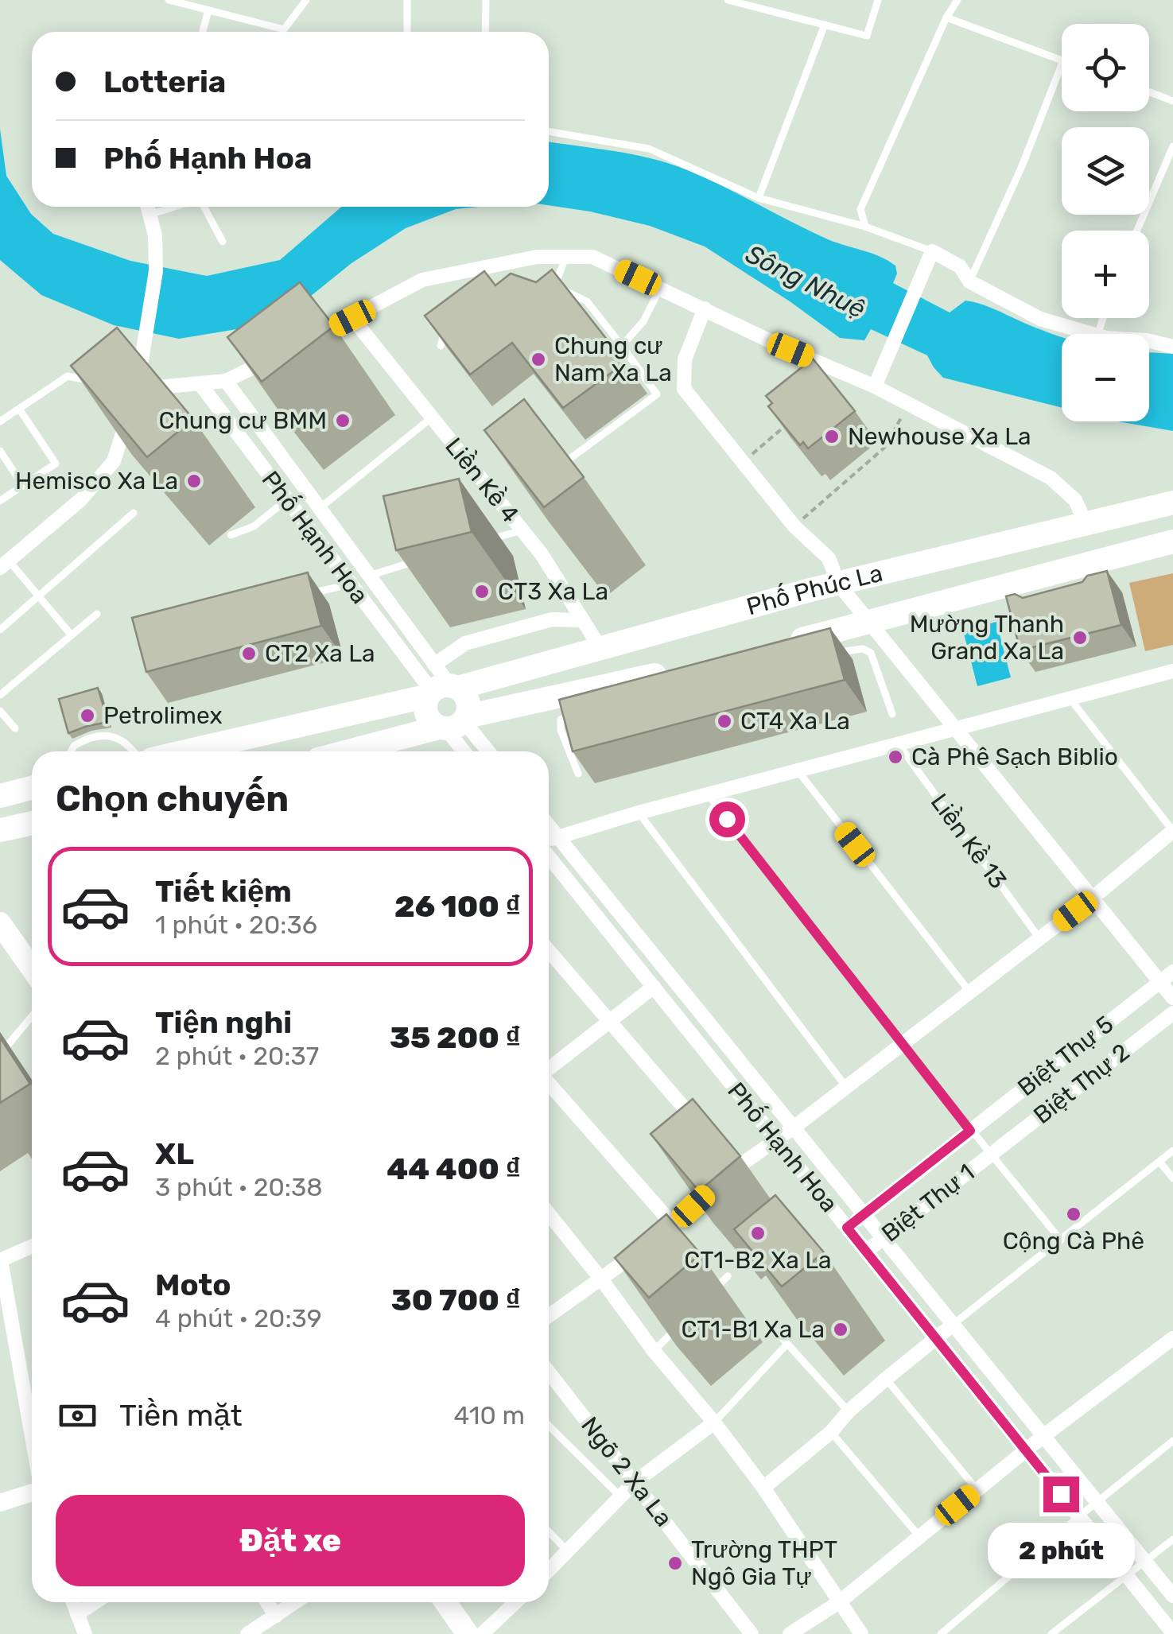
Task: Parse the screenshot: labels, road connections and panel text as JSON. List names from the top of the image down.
{
  "streets": {
    "highway": ["Phố Phúc La"],
    "street": [
      "Liền Kề 4",
      "Phố Hạnh Hoa",
      "Biệt Thự 5",
      "Biệt Thự 2",
      "Biệt Thự 1",
      "Ngõ 2 Xa La"
    ],
    "lane": ["Liền Kề 13"]
  },
  "crossings": [
    ["Liền Kề 4", "Phố Phúc La"],
    ["Phố Hạnh Hoa", "Phố Phúc La"],
    ["Phố Hạnh Hoa", "Biệt Thự 5"],
    ["Phố Hạnh Hoa", "Biệt Thự 1"],
    ["Biệt Thự 2", "Biệt Thự 1"]
  ],
  "water": ["Sông Nhuệ"],
  "places": [
    "Chung cư Nam Xa La",
    "Chung cư BMM",
    "Newhouse Xa La",
    "Hemisco Xa La",
    "CT3 Xa La",
    "Mường Thanh Grand Xa La",
    "CT2 Xa La",
    "Petrolimex",
    "CT4 Xa La",
    "Cà Phê Sạch Biblio",
    "Cộng Cà Phê",
    "CT1-B2 Xa La",
    "CT1-B1 Xa La",
    "Trường THPT Ngô Gia Tự"
  ],
  "page": {
    "map_buttons": ["+", "−"],
    "banner": ["Lotteria", "Phố Hạnh Hoa"],
    "heading": "Chọn chuyến",
    "list": [
      {
        "name": "Tiết kiệm",
        "note": "1 phút · 20:36",
        "value": "26 100 ₫"
      },
      {
        "name": "Tiện nghi",
        "note": "2 phút · 20:37",
        "value": "35 200 ₫"
      },
      {
        "name": "XL",
        "note": "3 phút · 20:38",
        "value": "44 400 ₫"
      },
      {
        "name": "Moto",
        "note": "4 phút · 20:39",
        "value": "30 700 ₫"
      }
    ],
    "pay": ["Tiền mặt", "410 m"],
    "buttons": "Đặt xe",
    "bubble": "2 phút"
  }
}
